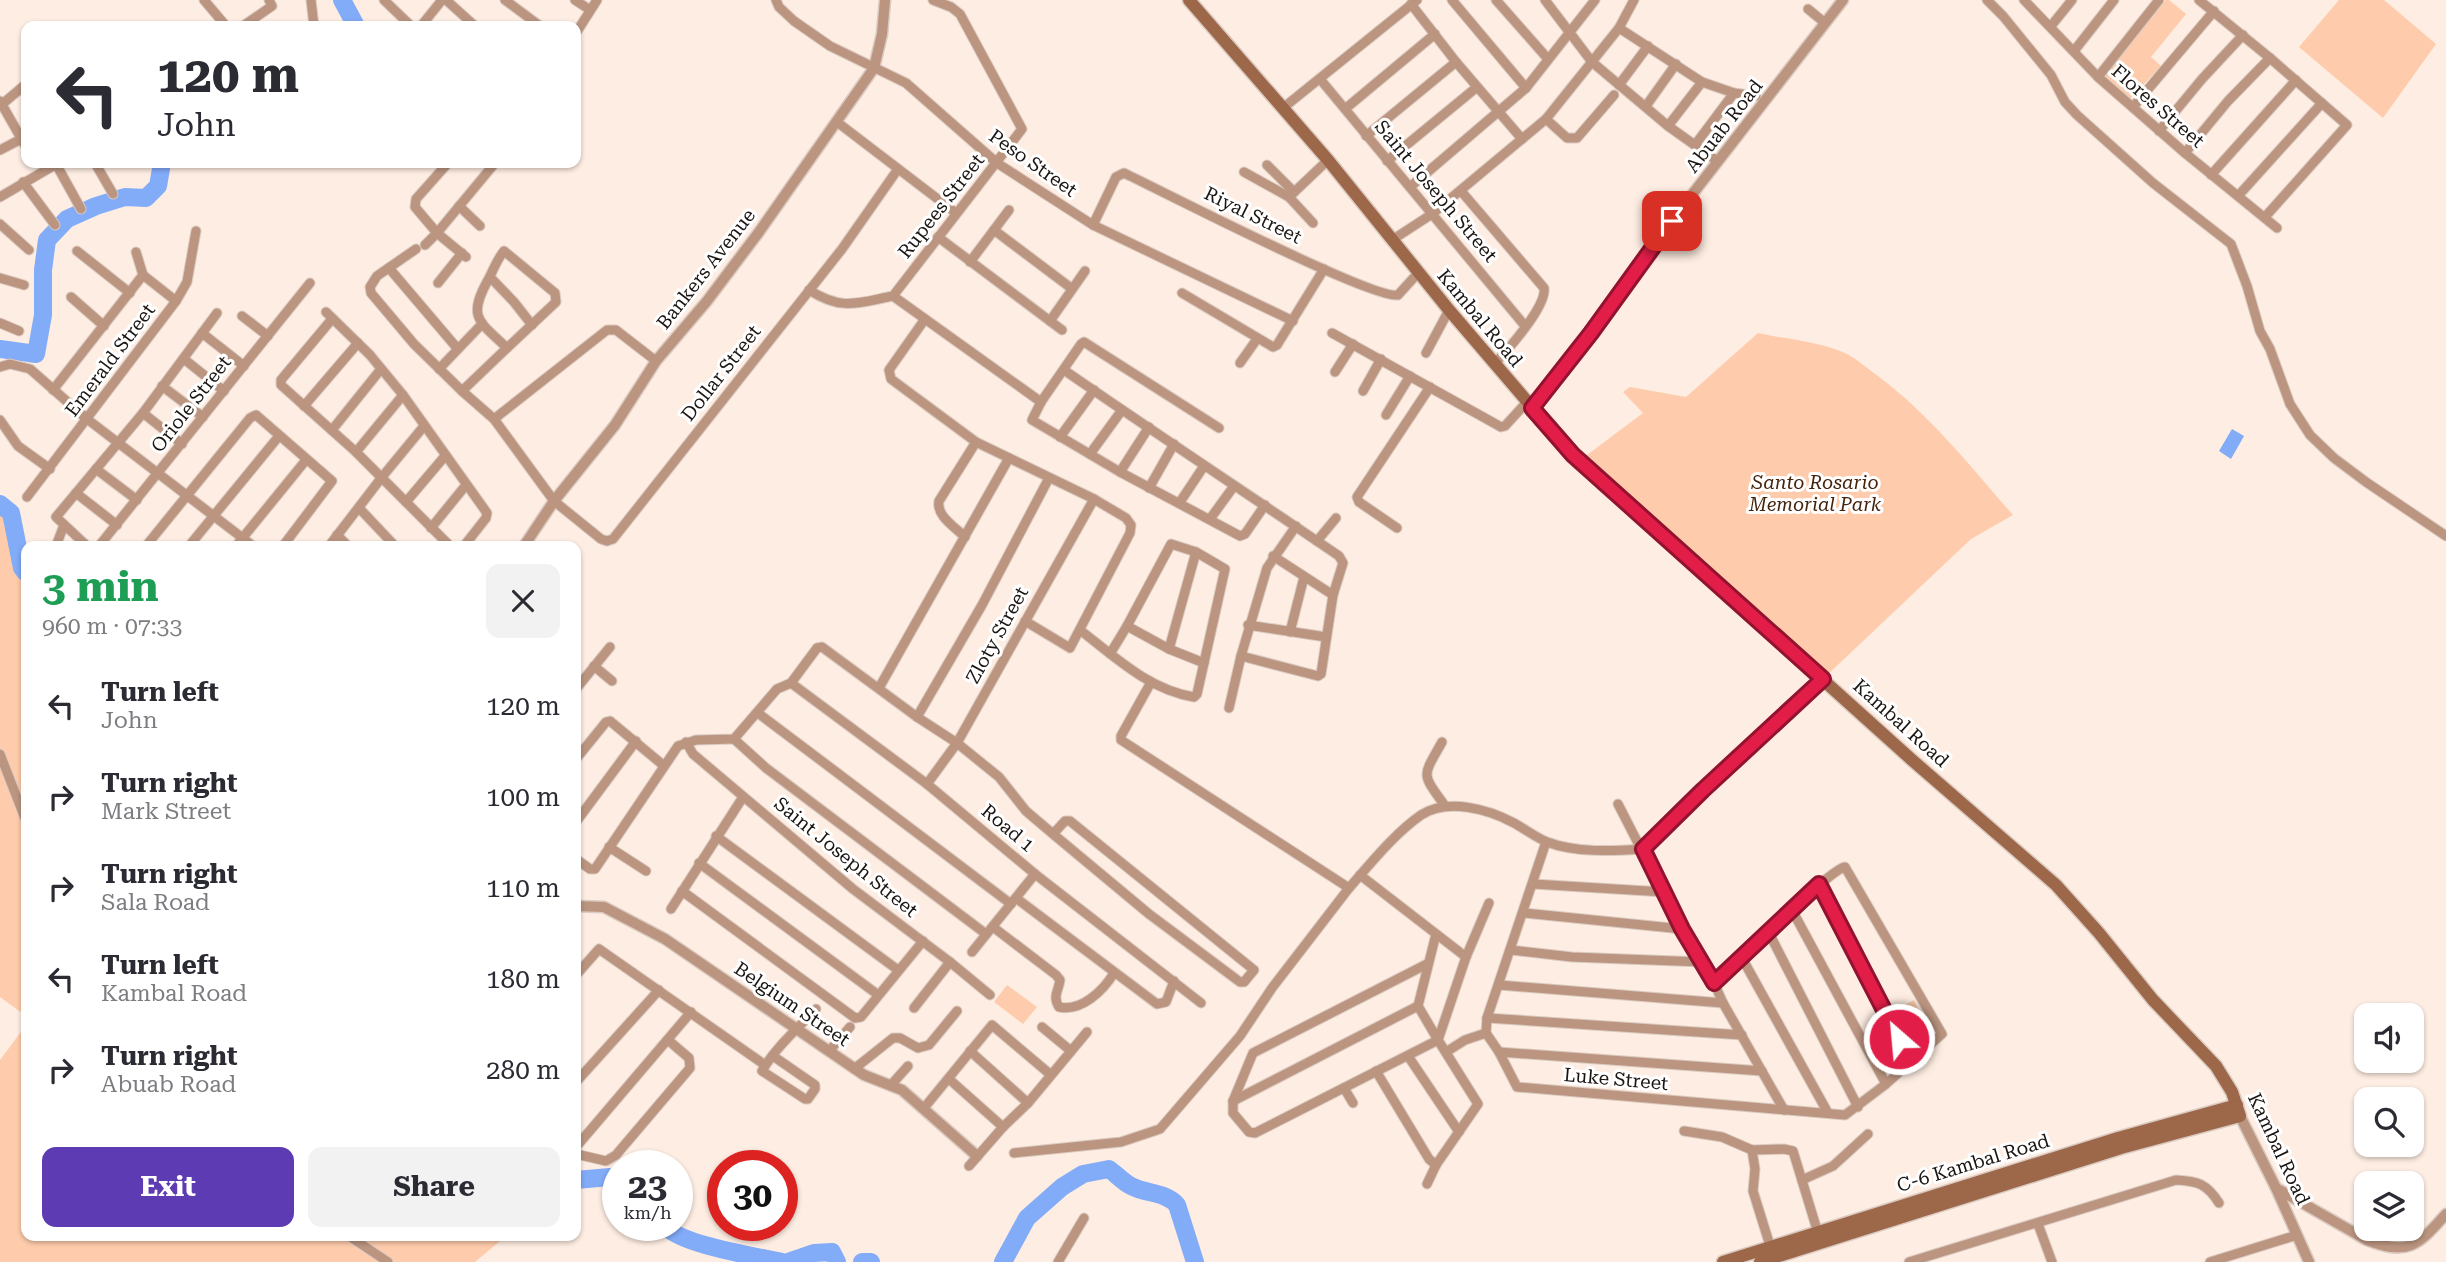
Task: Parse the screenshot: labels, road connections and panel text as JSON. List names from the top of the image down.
{
  "streets": {
    "main road": ["Kambal Road", "C-6 Kambal Road"],
    "street": [
      "Flores Street",
      "Abuab Road",
      "Peso Street",
      "Saint Joseph Street",
      "Rupees Street",
      "Riyal Street",
      "Bankers Avenue",
      "Emerald Street",
      "Dollar Street",
      "Oriole Street",
      "Zloty Street",
      "Road 1",
      "Belgium Street",
      "Luke Street"
    ]
  },
  "crossings": [
    ["Abuab Road", "Kambal Road"],
    ["Peso Street", "Rupees Street"],
    ["Peso Street", "Riyal Street"],
    ["Peso Street", "Bankers Avenue"],
    ["Riyal Street", "Kambal Road"],
    ["Bankers Avenue", "Dollar Street"],
    ["Kambal Road", "C-6 Kambal Road"],
    ["Zloty Street", "Road 1"]
  ],
  "parks": ["Santo Rosario Memorial Park"],
  "page": {
    "turn": ["120 m", "John"],
    "heading": ["3 min", "960 m · 07:33"],
    "list": [
      {
        "name": "Turn left",
        "note": "John",
        "value": "120 m"
      },
      {
        "name": "Turn right",
        "note": "Mark Street",
        "value": "100 m"
      },
      {
        "name": "Turn right",
        "note": "Sala Road",
        "value": "110 m"
      },
      {
        "name": "Turn left",
        "note": "Kambal Road",
        "value": "180 m"
      },
      {
        "name": "Turn right",
        "note": "Abuab Road",
        "value": "280 m"
      }
    ],
    "buttons": ["Exit", "Share"],
    "speed": "23 km/h",
    "limit": "30"
  }
}
